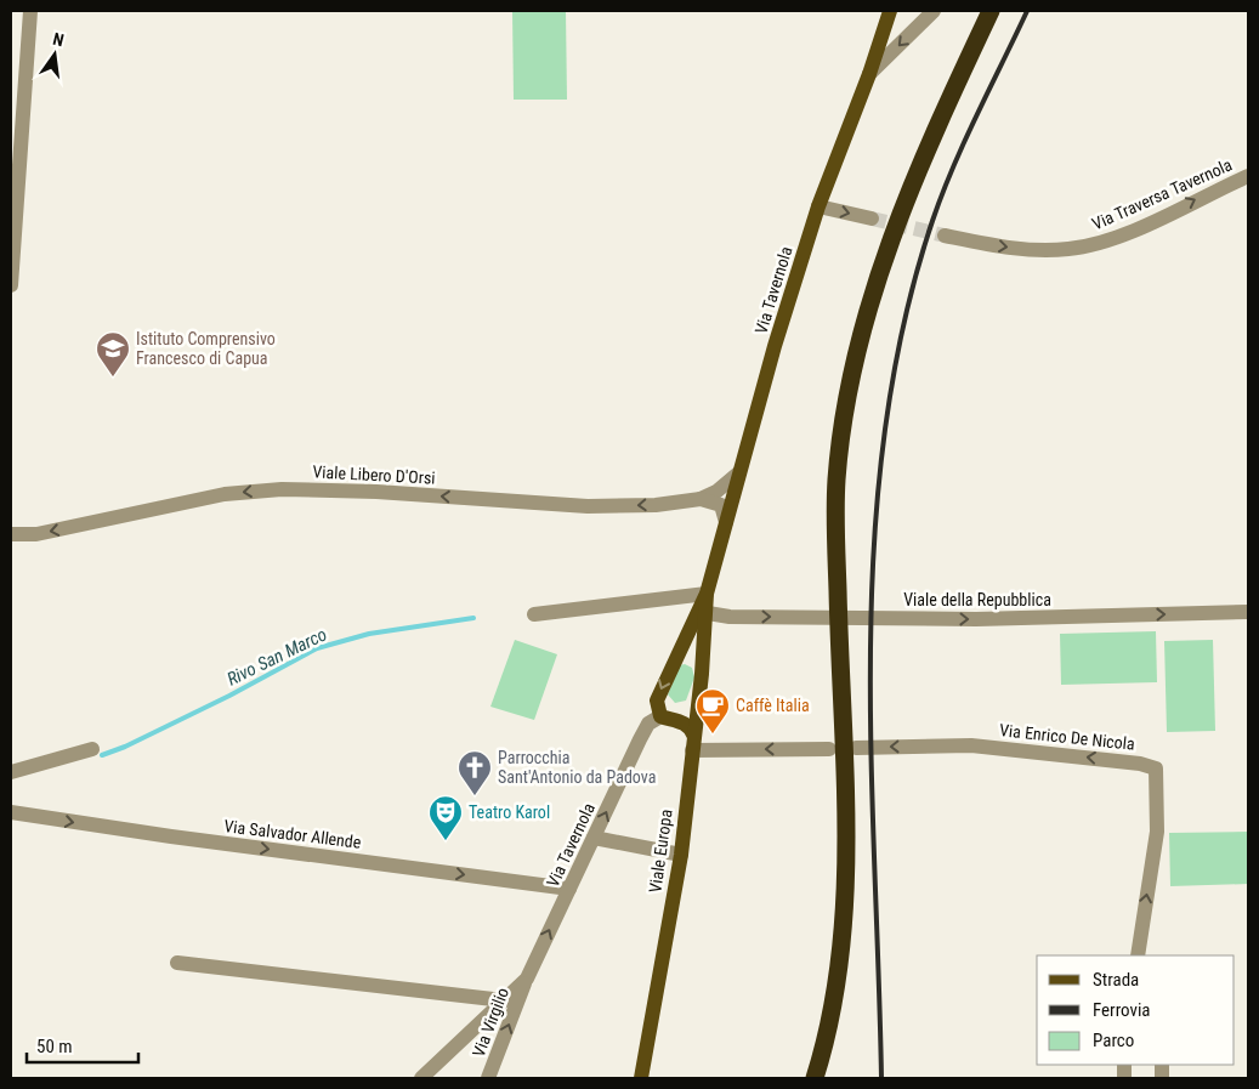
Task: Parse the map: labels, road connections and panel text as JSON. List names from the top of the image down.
{
  "streets": {
    "main road": ["Via Tavernola", "Viale Europa"],
    "street": [
      "Via Traversa Tavernola",
      "Viale Libero D'Orsi",
      "Viale della Repubblica",
      "Via Enrico De Nicola",
      "Via Salvador Allende",
      "Via Virgilio"
    ]
  },
  "crossings": [
    ["Via Tavernola", "Via Salvador Allende"],
    ["Via Tavernola", "Via Virgilio"]
  ],
  "one_way": [
    "Via Traversa Tavernola",
    "Viale Libero D'Orsi",
    "Viale della Repubblica",
    "Via Virgilio"
  ],
  "water": ["Rivo San Marco"],
  "places": {
    "school or university": ["Istituto Comprensivo Francesco di Capua"],
    "cafe": ["Caffè Italia"],
    "church": ["Parrocchia Sant'Antonio da Padova"],
    "theatre": ["Teatro Karol"]
  },
  "legend": ["Strada", "Ferrovia", "Parco"],
  "scale_bar": "50 m",
  "north": "top"
}
